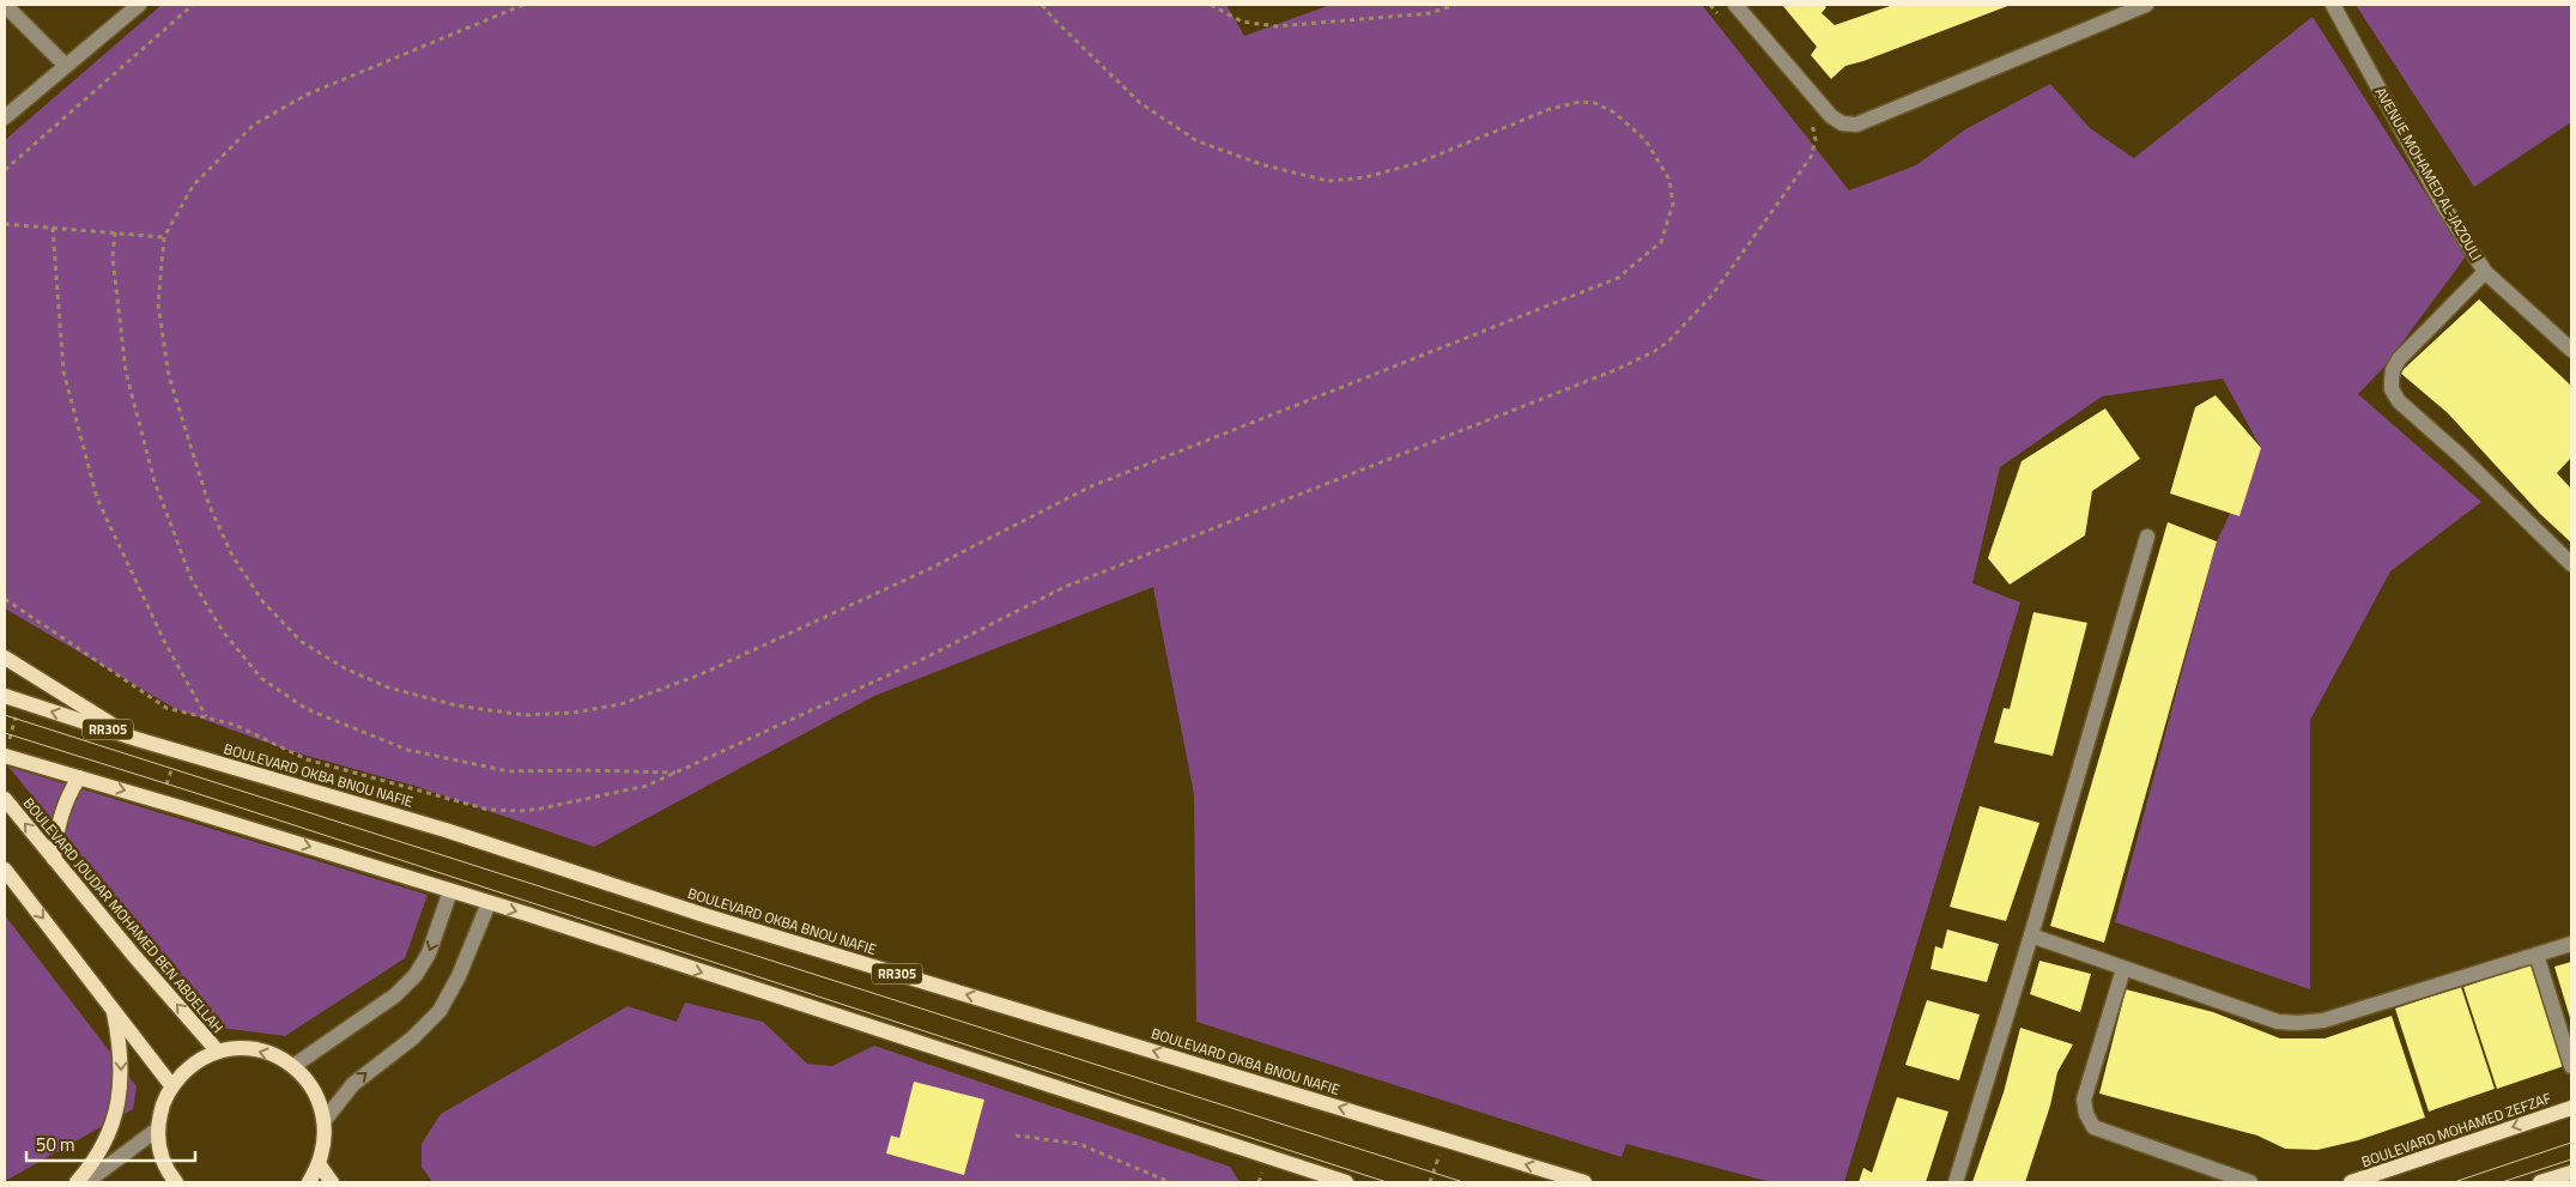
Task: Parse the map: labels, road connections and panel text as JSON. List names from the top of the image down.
{
  "streets": {
    "main road": [
      "RR305",
      "BOULEVARD OKBA BNOU NAFIE",
      "BOULEVARD JOUDAR MOHAMED BEN ABDELLAH",
      "BOULEVARD MOHAMED ZEFZAF"
    ],
    "street": ["AVENUE MOHAMED AL-JAZOULI"]
  },
  "one_way": ["BOULEVARD MOHAMED ZEFZAF"],
  "scale_bar": "50 m"
}
